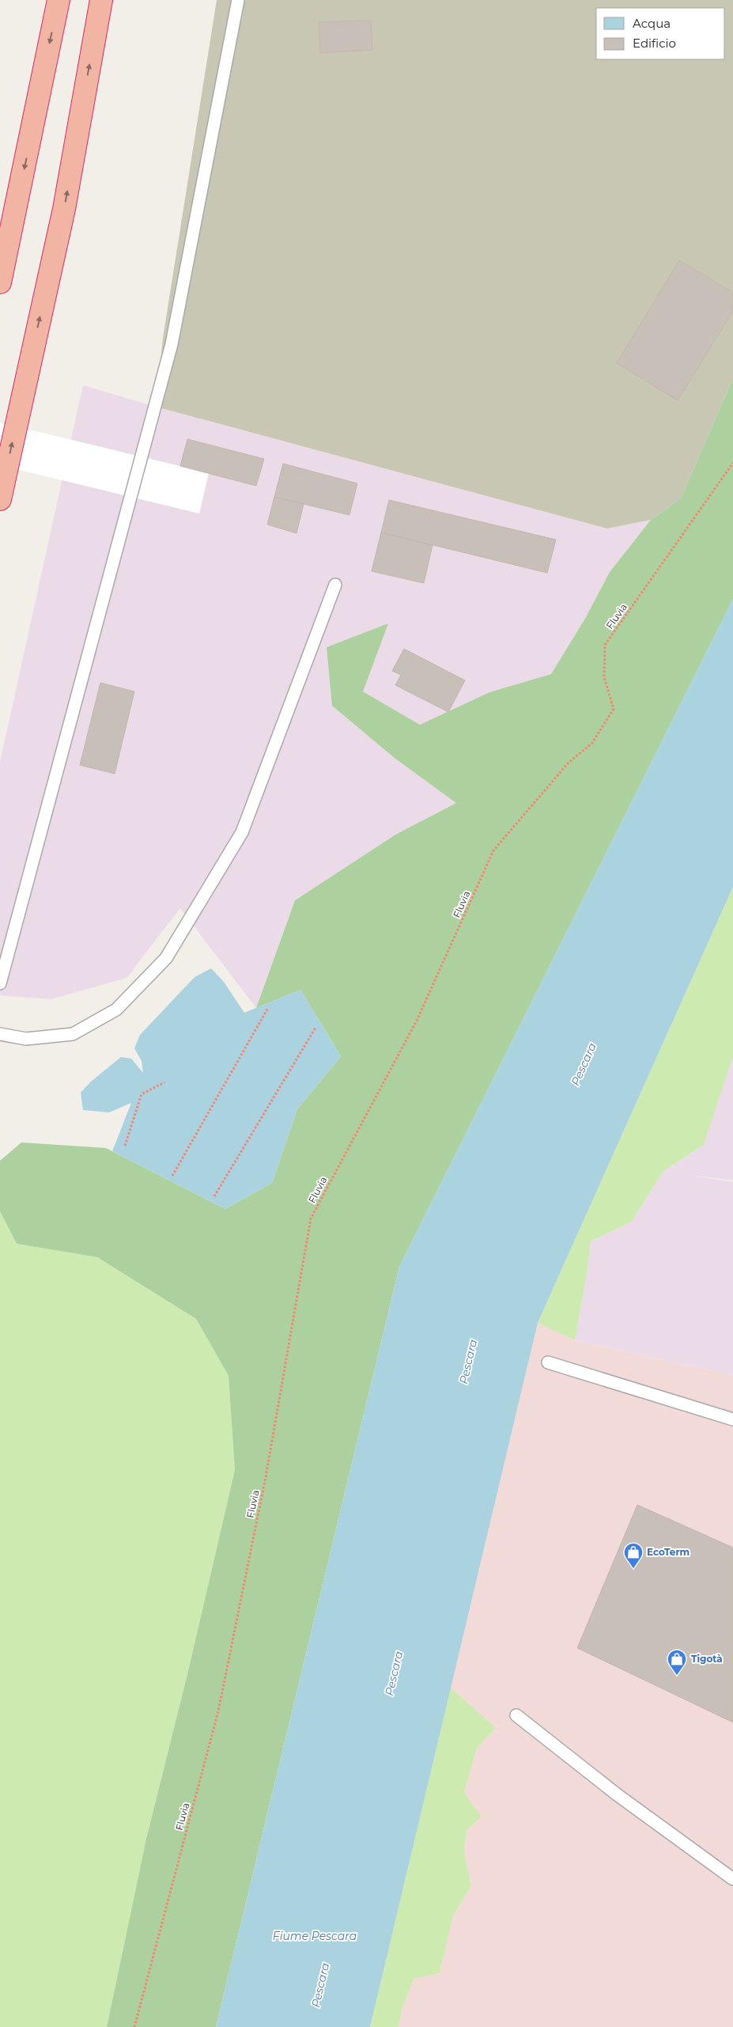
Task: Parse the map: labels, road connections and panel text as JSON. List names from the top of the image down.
{
  "streets": {
    "path": ["Fluvia"]
  },
  "water": ["Pescara", "Fiume Pescara"],
  "places": {
    "shop": ["EcoTerm", "Tigotà"]
  },
  "legend": ["Acqua", "Edificio"]
}
